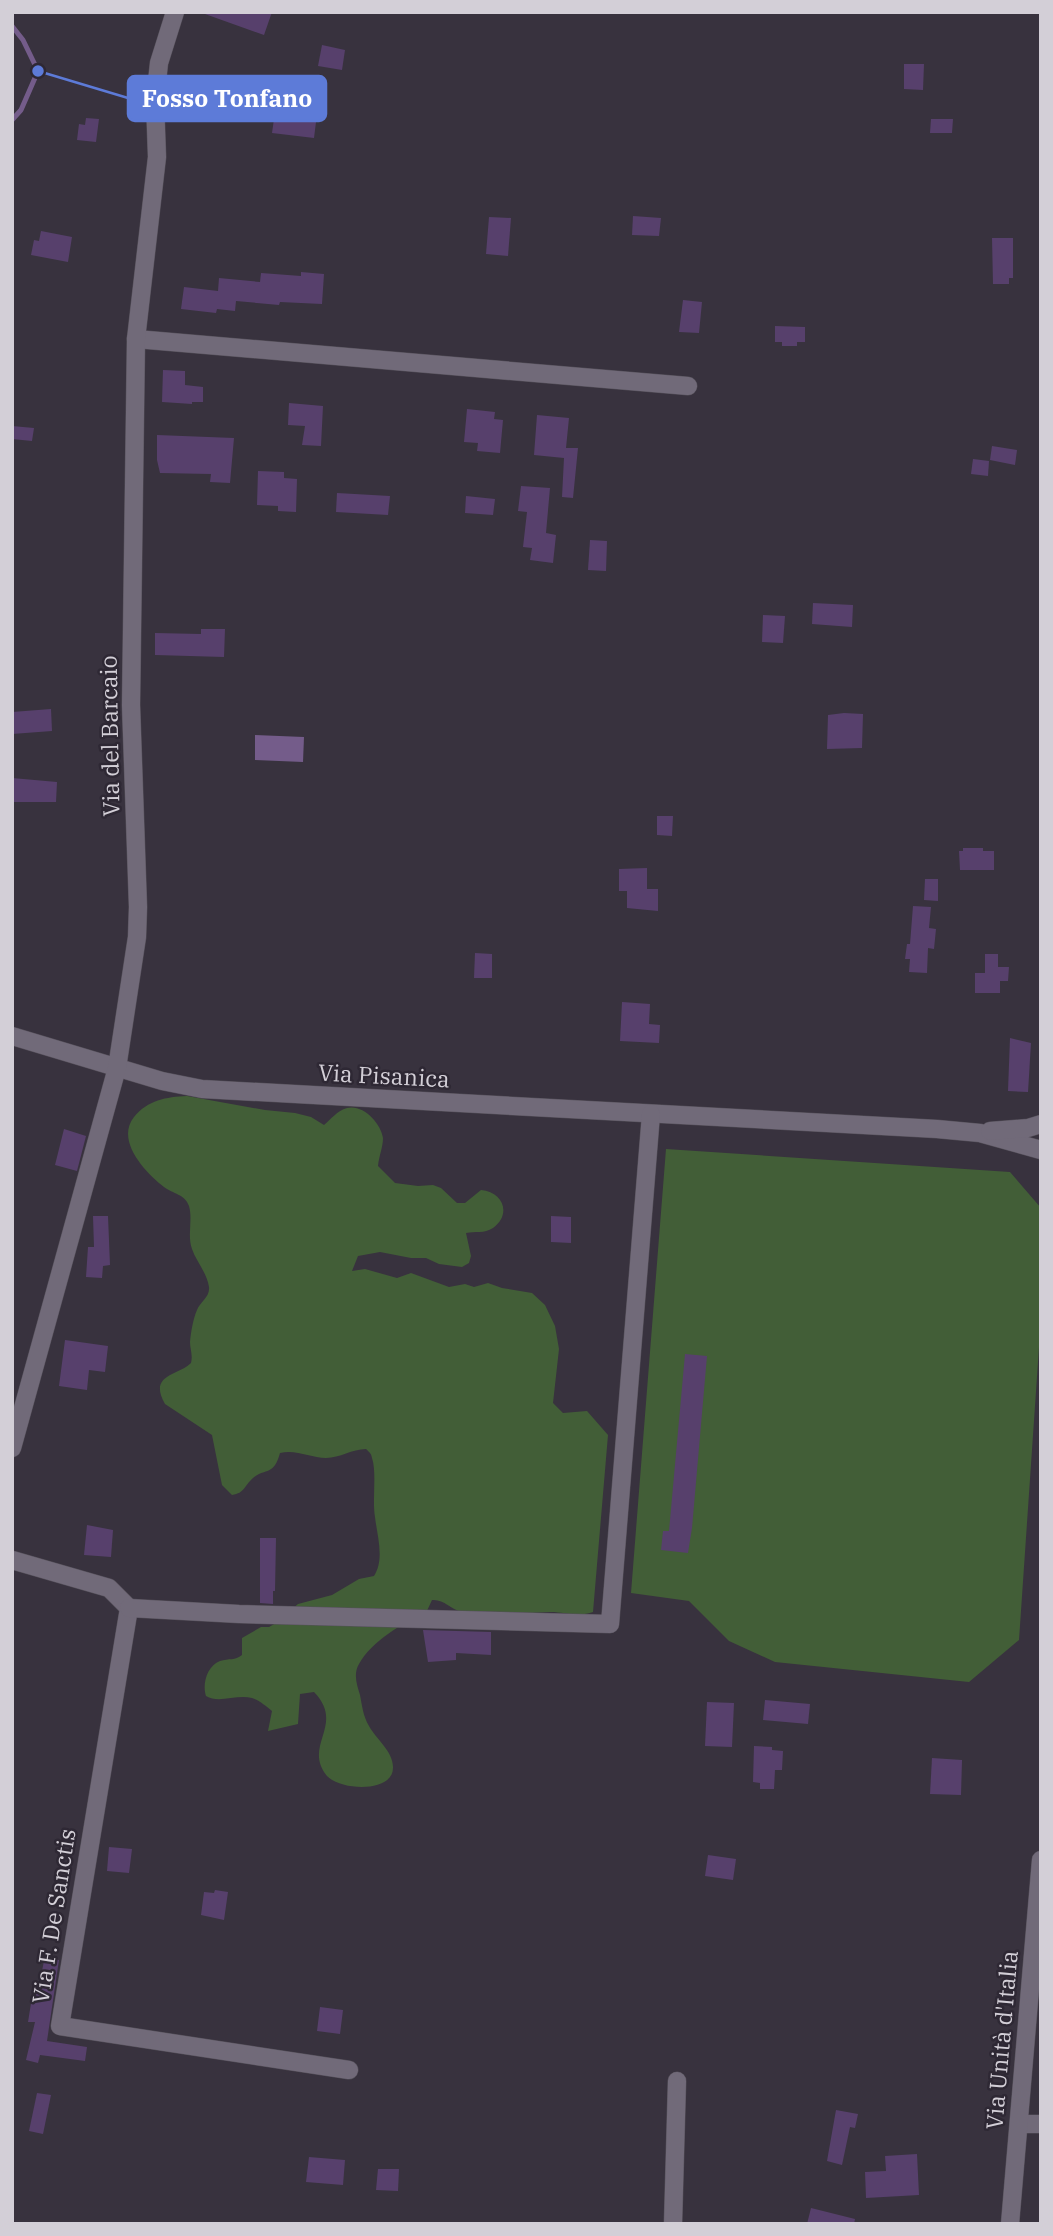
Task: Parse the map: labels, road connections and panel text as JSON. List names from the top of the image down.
{
  "streets": {
    "street": [
      "Via del Barcaio",
      "Via Pisanica",
      "Via F. De Sanctis",
      "Via Unità d'Italia"
    ]
  },
  "crossings": [
    ["Via del Barcaio", "Via Pisanica"]
  ],
  "places": ["Fosso Tonfano"]
}
